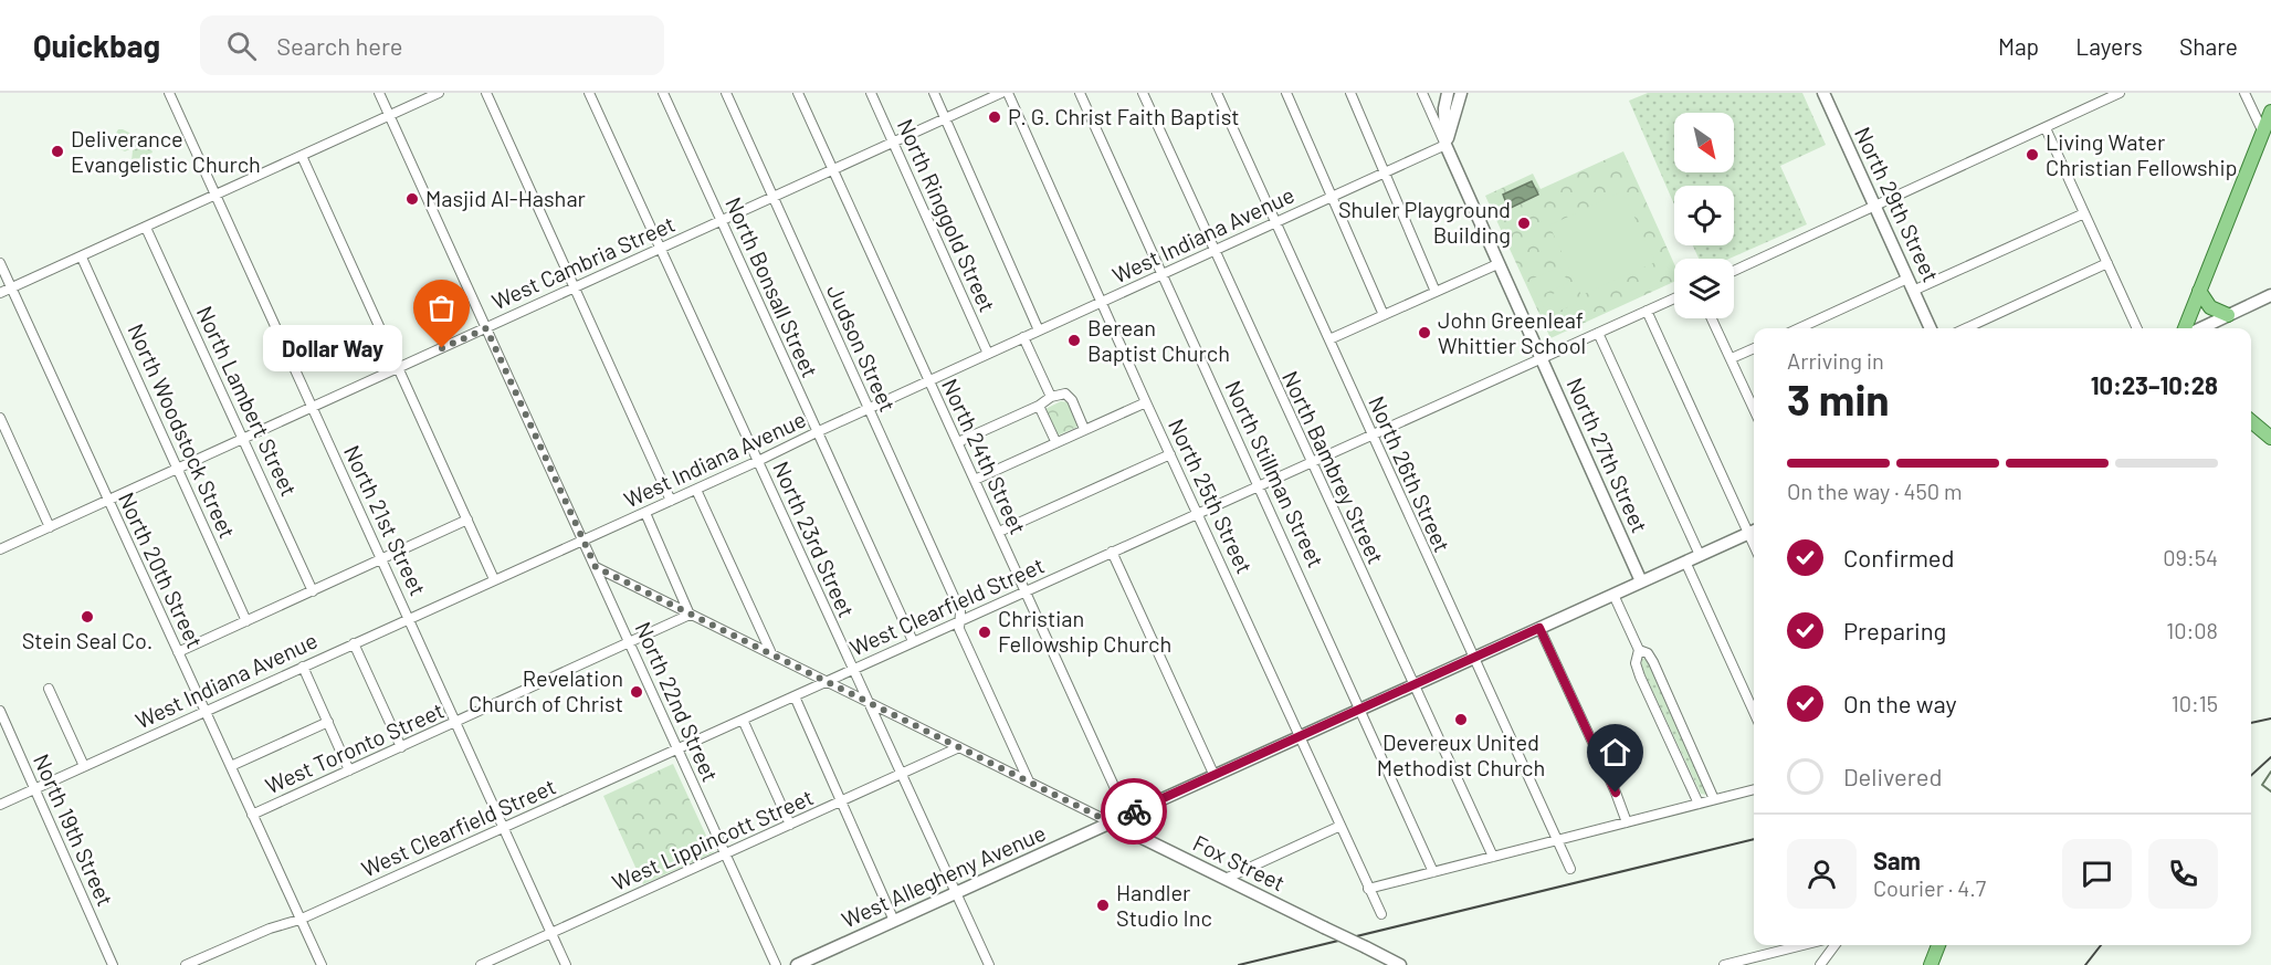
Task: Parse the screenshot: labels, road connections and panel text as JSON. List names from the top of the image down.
{
  "streets": {
    "street": [
      "North 29th Street",
      "North Ringgold Street",
      "West Indiana Avenue",
      "West Cambria Street",
      "North Bonsall Street",
      "Judson Street",
      "North Lambert Street",
      "North Woodstock Street",
      "North 27th Street",
      "North 24th Street",
      "North Bambrey Street",
      "North Stillman Street",
      "North 26th Street",
      "North 25th Street",
      "North 21st Street",
      "North 23rd Street",
      "North 20th Street",
      "West Clearfield Street",
      "North 22nd Street",
      "West Toronto Street",
      "North 19th Street",
      "West Lippincott Street",
      "Fox Street",
      "West Allegheny Avenue"
    ]
  },
  "crossings": [
    ["North Ringgold Street", "West Indiana Avenue"],
    ["North Ringgold Street", "West Cambria Street"],
    ["West Indiana Avenue", "North Bonsall Street"],
    ["West Indiana Avenue", "Judson Street"],
    ["West Indiana Avenue", "North 27th Street"],
    ["West Indiana Avenue", "North 24th Street"],
    ["West Indiana Avenue", "North Bambrey Street"],
    ["West Indiana Avenue", "North Stillman Street"],
    ["West Indiana Avenue", "North 26th Street"],
    ["West Indiana Avenue", "North 25th Street"],
    ["West Indiana Avenue", "North 21st Street"],
    ["West Indiana Avenue", "North 23rd Street"],
    ["West Indiana Avenue", "North 20th Street"],
    ["West Indiana Avenue", "North 22nd Street"],
    ["West Indiana Avenue", "North 19th Street"],
    ["West Cambria Street", "North Bonsall Street"],
    ["West Cambria Street", "Judson Street"],
    ["West Cambria Street", "North Lambert Street"],
    ["West Cambria Street", "North Woodstock Street"],
    ["West Cambria Street", "North 24th Street"],
    ["West Cambria Street", "North 21st Street"],
    ["West Cambria Street", "North 23rd Street"],
    ["West Cambria Street", "North 20th Street"],
    ["West Cambria Street", "North 22nd Street"],
    ["North Bonsall Street", "West Clearfield Street"],
    ["Judson Street", "West Clearfield Street"],
    ["Judson Street", "Fox Street"],
    ["North 27th Street", "West Clearfield Street"],
    ["North 27th Street", "West Allegheny Avenue"],
    ["North 24th Street", "West Clearfield Street"],
    ["North 24th Street", "Fox Street"],
    ["North 24th Street", "West Allegheny Avenue"],
    ["North Bambrey Street", "West Clearfield Street"],
    ["North Bambrey Street", "West Allegheny Avenue"],
    ["North Stillman Street", "West Clearfield Street"],
    ["North Stillman Street", "West Allegheny Avenue"],
    ["North 26th Street", "West Clearfield Street"],
    ["North 26th Street", "West Allegheny Avenue"],
    ["North 25th Street", "West Clearfield Street"],
    ["North 25th Street", "West Allegheny Avenue"],
    ["North 21st Street", "West Clearfield Street"],
    ["North 21st Street", "West Toronto Street"],
    ["North 21st Street", "West Lippincott Street"],
    ["North 23rd Street", "West Clearfield Street"],
    ["North 23rd Street", "West Lippincott Street"],
    ["North 23rd Street", "Fox Street"],
    ["North 23rd Street", "West Allegheny Avenue"],
    ["North 20th Street", "West Clearfield Street"],
    ["North 20th Street", "West Toronto Street"],
    ["West Clearfield Street", "North 22nd Street"],
    ["West Clearfield Street", "Fox Street"],
    ["North 22nd Street", "West Toronto Street"],
    ["North 22nd Street", "West Lippincott Street"],
    ["North 22nd Street", "Fox Street"],
    ["West Toronto Street", "Fox Street"],
    ["West Lippincott Street", "Fox Street"],
    ["Fox Street", "West Allegheny Avenue"]
  ],
  "places": [
    "P. G. Christ Faith Baptist",
    "Deliverance Evangelistic Church",
    "Living Water Christian Fellowship",
    "Masjid Al-Hashar",
    "Shuler Playground Building",
    "John Greenleaf Whittier School",
    "Berean Baptist Church",
    "Dollar Way",
    "Stein Seal Co.",
    "Christian Fellowship Church",
    "Revelation Church of Christ",
    "Devereux United Methodist Church",
    "Handler Studio Inc"
  ],
  "north": "bottom right",
  "page": {
    "header": "Quickbag",
    "search": "Search here",
    "nav": ["Map", "Layers", "Share"],
    "bubble": "Dollar Way",
    "heading": ["3 min", "Arriving in", "10:23–10:28"],
    "panel": ["Sam", "Courier · 4.7"],
    "bar": "On the way · 450 m",
    "list": [
      ["Confirmed", "09:54"],
      ["Preparing", "10:08"],
      ["On the way", "10:15"],
      "Delivered"
    ]
  }
}
